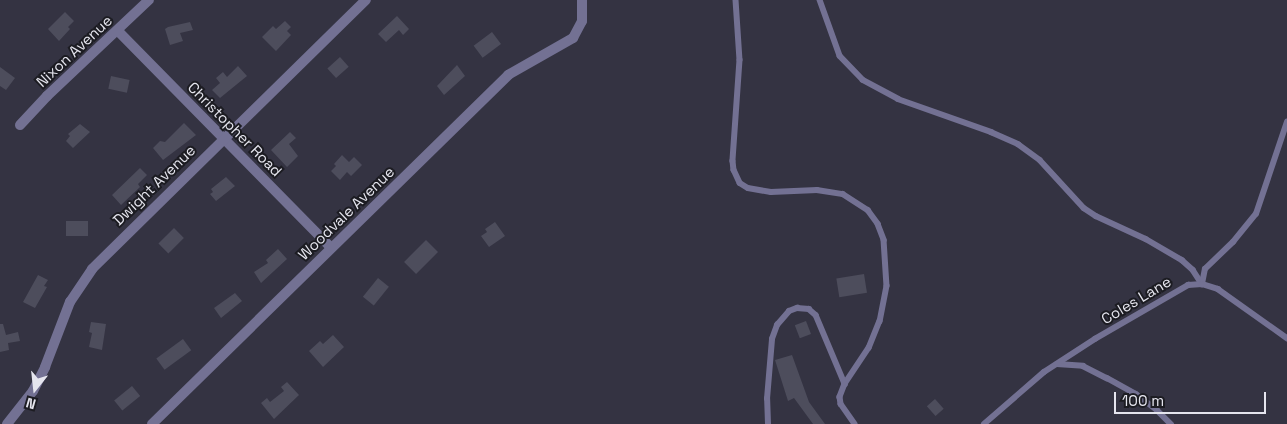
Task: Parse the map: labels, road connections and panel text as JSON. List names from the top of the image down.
{
  "streets": {
    "street": [
      "Nixon Avenue",
      "Christopher Road",
      "Dwight Avenue",
      "Woodvale Avenue"
    ],
    "lane": ["Coles Lane"]
  },
  "crossings": [
    ["Nixon Avenue", "Christopher Road"],
    ["Christopher Road", "Dwight Avenue"],
    ["Christopher Road", "Woodvale Avenue"]
  ],
  "scale_bar": "100 m",
  "north": "bottom"
}
